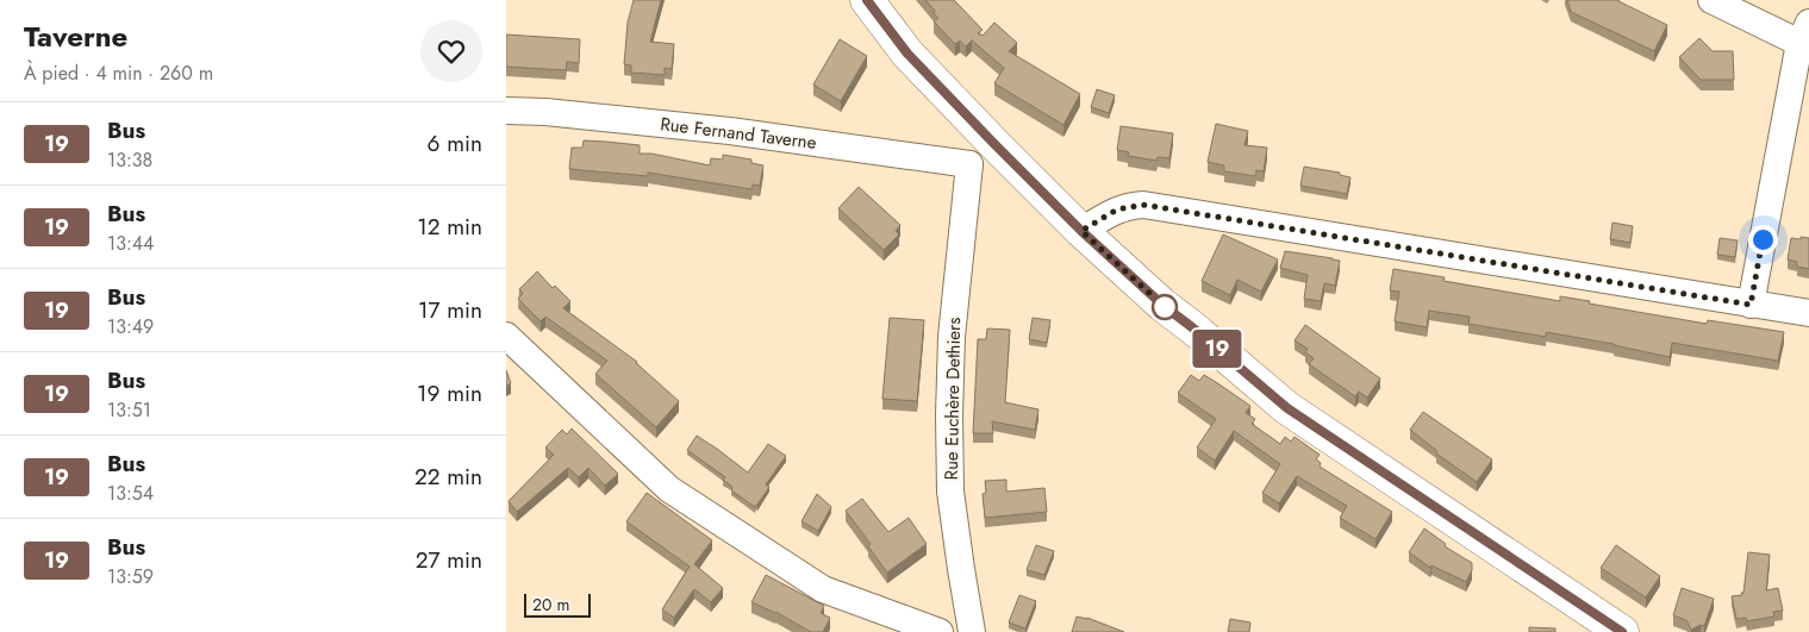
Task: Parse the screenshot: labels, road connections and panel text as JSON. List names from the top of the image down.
{
  "streets": {
    "street": ["Rue Fernand Taverne", "Rue Euchère Dethiers"]
  },
  "crossings": [
    ["Rue Fernand Taverne", "Rue Euchère Dethiers"]
  ],
  "lines": ["bus line 19"],
  "scale_bar": "20 m",
  "page": {
    "heading": ["Taverne", "À pied · 4 min · 260 m"],
    "on_map": "19",
    "list": [
      {
        "mark": "19",
        "name": "Bus",
        "note": "13:38",
        "value": "6 min"
      },
      {
        "mark": "19",
        "name": "Bus",
        "note": "13:44",
        "value": "12 min"
      },
      {
        "mark": "19",
        "name": "Bus",
        "note": "13:49",
        "value": "17 min"
      },
      {
        "mark": "19",
        "name": "Bus",
        "note": "13:51",
        "value": "19 min"
      },
      {
        "mark": "19",
        "name": "Bus",
        "note": "13:54",
        "value": "22 min"
      },
      {
        "mark": "19",
        "name": "Bus",
        "note": "13:59",
        "value": "27 min"
      }
    ],
    "scale": "20 m"
  }
}
